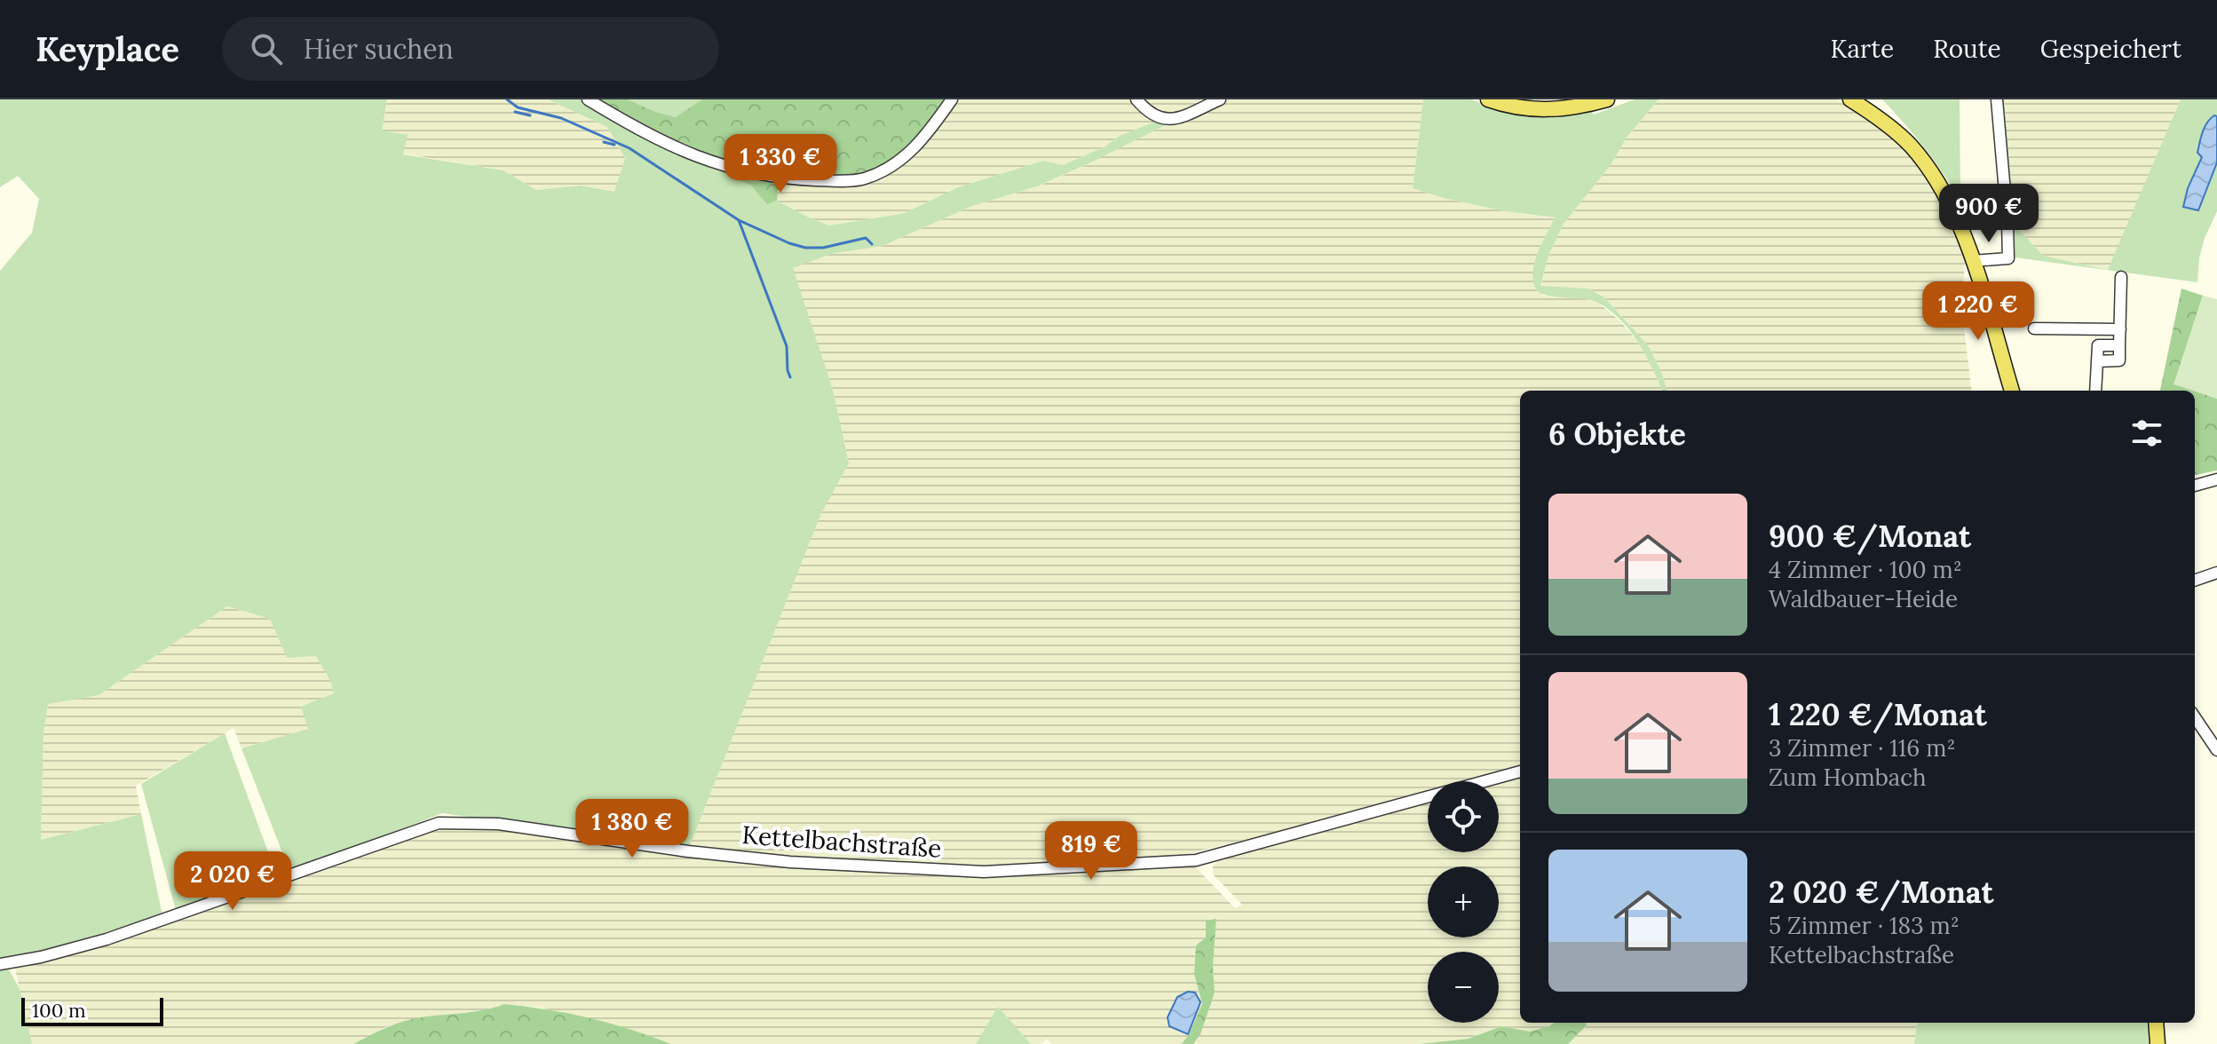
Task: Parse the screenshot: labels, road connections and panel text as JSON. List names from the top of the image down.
{
  "streets": {
    "street": ["Kettelbachstraße"]
  },
  "scale_bar": "100 m",
  "page": {
    "header": "Keyplace",
    "search": "Hier suchen",
    "nav": ["Karte", "Route", "Gespeichert"],
    "price": [
      "1 330 €",
      "900 €",
      "1 220 €",
      "1 380 €",
      "819 €",
      "2 020 €"
    ],
    "heading": "6 Objekte",
    "list": [
      {
        "name": "900 €/Monat",
        "note": "4 Zimmer · 100 m² · Waldbauer-Heide"
      },
      {
        "name": "1 220 €/Monat",
        "note": "3 Zimmer · 116 m² · Zum Hombach"
      },
      {
        "name": "2 020 €/Monat",
        "note": "5 Zimmer · 183 m² · Kettelbachstraße"
      }
    ],
    "map_buttons": ["+", "−"],
    "scale": "100 m"
  }
}
